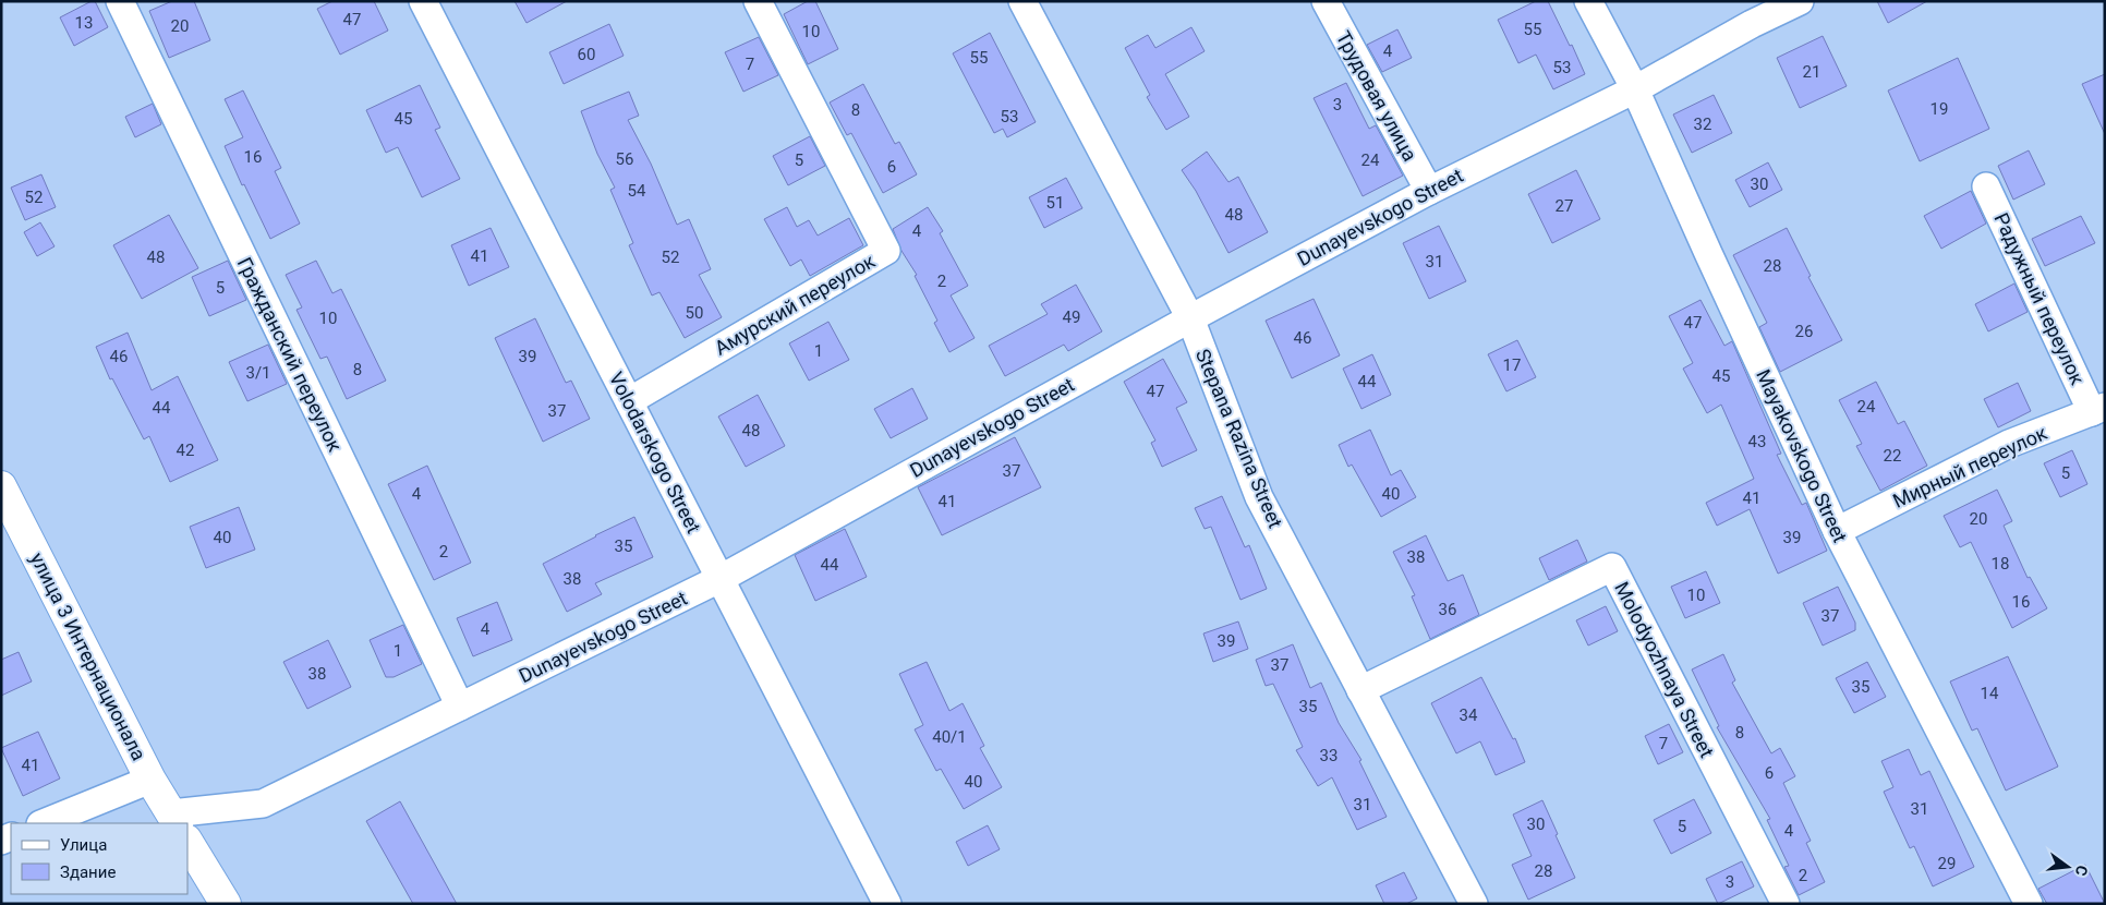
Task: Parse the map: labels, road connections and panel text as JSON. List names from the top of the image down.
{
  "streets": {
    "street": [
      "Трудовая улица",
      "Dunayevskogo Street",
      "Радужный переулок",
      "Амурский переулок",
      "Гражданский переулок",
      "Stepana Razina Street",
      "Volodarskogo Street",
      "Mayakovskogo Street",
      "Мирный переулок",
      "улица 3 Интернационала",
      "Molodyozhnaya Street"
    ]
  },
  "crossings": [
    ["Трудовая улица", "Dunayevskogo Street"],
    ["Dunayevskogo Street", "Гражданский переулок"],
    ["Dunayevskogo Street", "Stepana Razina Street"],
    ["Dunayevskogo Street", "Volodarskogo Street"],
    ["Dunayevskogo Street", "Mayakovskogo Street"],
    ["Dunayevskogo Street", "улица 3 Интернационала"],
    ["Радужный переулок", "Мирный переулок"],
    ["Амурский переулок", "Volodarskogo Street"],
    ["Stepana Razina Street", "Molodyozhnaya Street"],
    ["Mayakovskogo Street", "Мирный переулок"]
  ],
  "house_numbers": [
    "47",
    "13",
    "20",
    "55",
    "10",
    "4",
    "60",
    "55",
    "7",
    "53",
    "21",
    "3",
    "19",
    "8",
    "53",
    "45",
    "32",
    "16",
    "56",
    "5",
    "24",
    "6",
    "30",
    "54",
    "52",
    "51",
    "27",
    "48",
    "4",
    "41",
    "48",
    "52",
    "31",
    "28",
    "2",
    "5",
    "50",
    "49",
    "10",
    "47",
    "26",
    "46",
    "1",
    "46",
    "39",
    "17",
    "8",
    "3/1",
    "45",
    "44",
    "47",
    "24",
    "44",
    "37",
    "48",
    "43",
    "42",
    "22",
    "37",
    "5",
    "4",
    "40",
    "41",
    "41",
    "20",
    "40",
    "39",
    "35",
    "2",
    "38",
    "18",
    "44",
    "38",
    "10",
    "16",
    "36",
    "37",
    "4",
    "39",
    "1",
    "37",
    "38",
    "35",
    "14",
    "35",
    "34",
    "8",
    "40/1",
    "7",
    "33",
    "41",
    "6",
    "40",
    "31",
    "31",
    "30",
    "5",
    "4",
    "29",
    "28",
    "2",
    "3"
  ],
  "legend": ["Улица", "Здание"],
  "north": "right"
}
